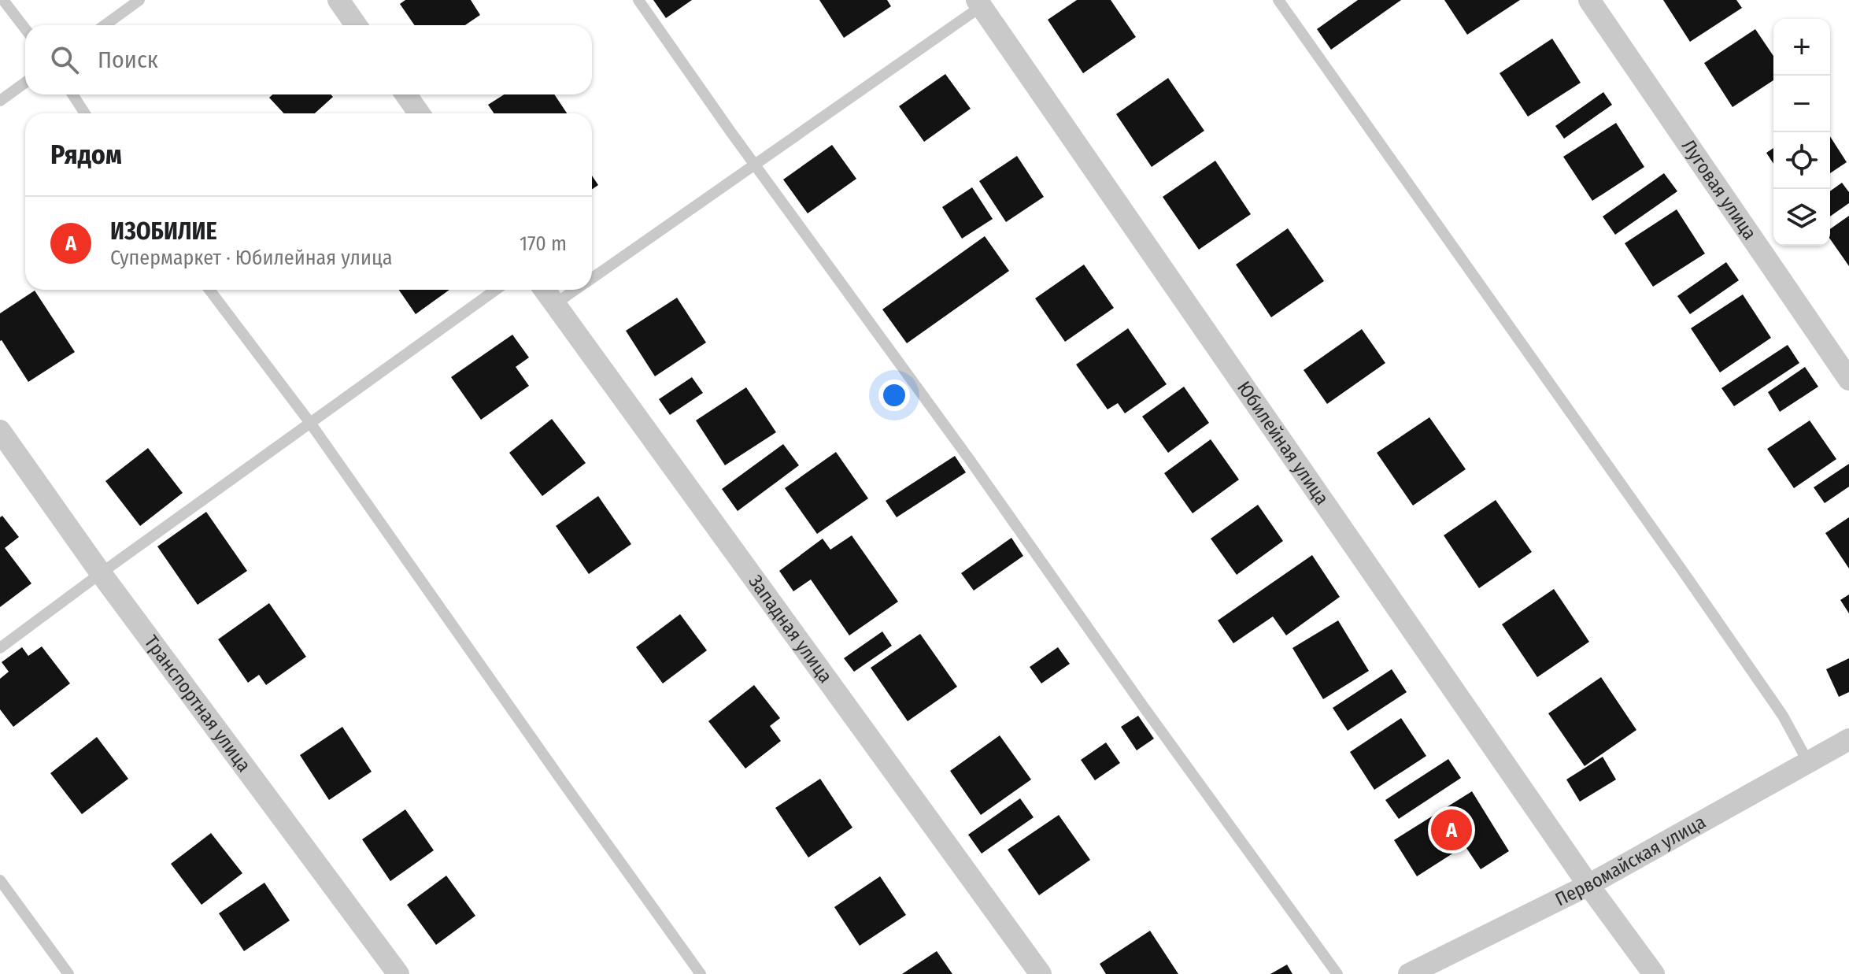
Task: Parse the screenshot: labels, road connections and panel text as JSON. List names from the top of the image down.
{
  "streets": {
    "street": [
      "Луговая улица",
      "Юбилейная улица",
      "Западная улица",
      "Транспортная улица",
      "Первомайская улица"
    ]
  },
  "crossings": [
    ["Юбилейная улица", "Первомайская улица"]
  ],
  "page": {
    "map_buttons": ["+", "−"],
    "search": "Поиск",
    "heading": "Рядом",
    "list": [
      {
        "mark": "A",
        "name": "ИЗОБИЛИЕ",
        "note": "Супермаркет · Юбилейная улица",
        "value": "170 m"
      }
    ],
    "pins": "A"
  }
}
